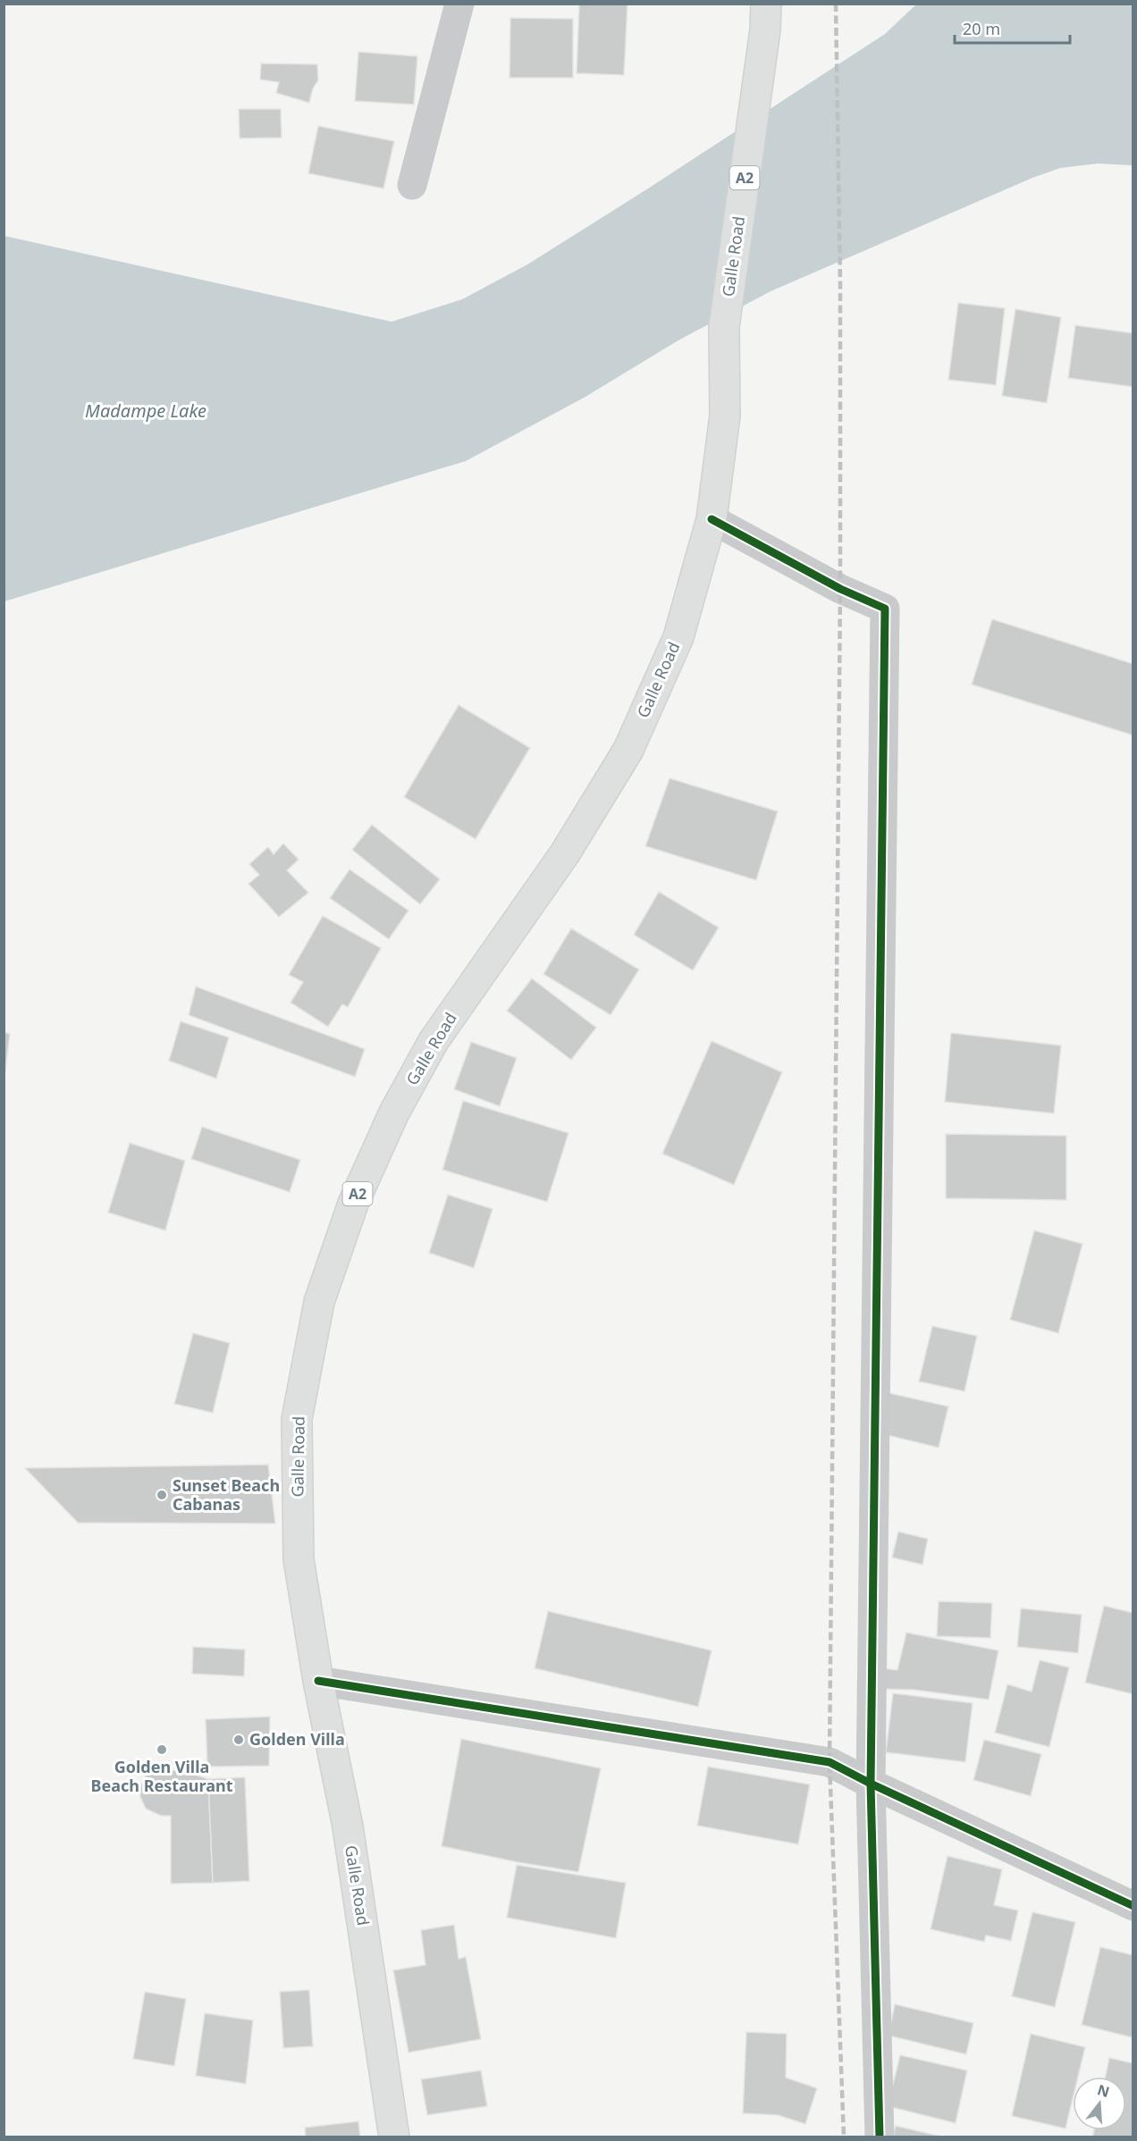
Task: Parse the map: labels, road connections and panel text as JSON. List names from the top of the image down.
{
  "streets": {
    "highway": ["A2", "Galle Road"]
  },
  "water": ["Madampe Lake"],
  "places": ["Sunset Beach Cabanas", "Golden Villa", "Golden Villa Beach Restaurant"],
  "scale_bar": "20 m",
  "north": "top"
}
